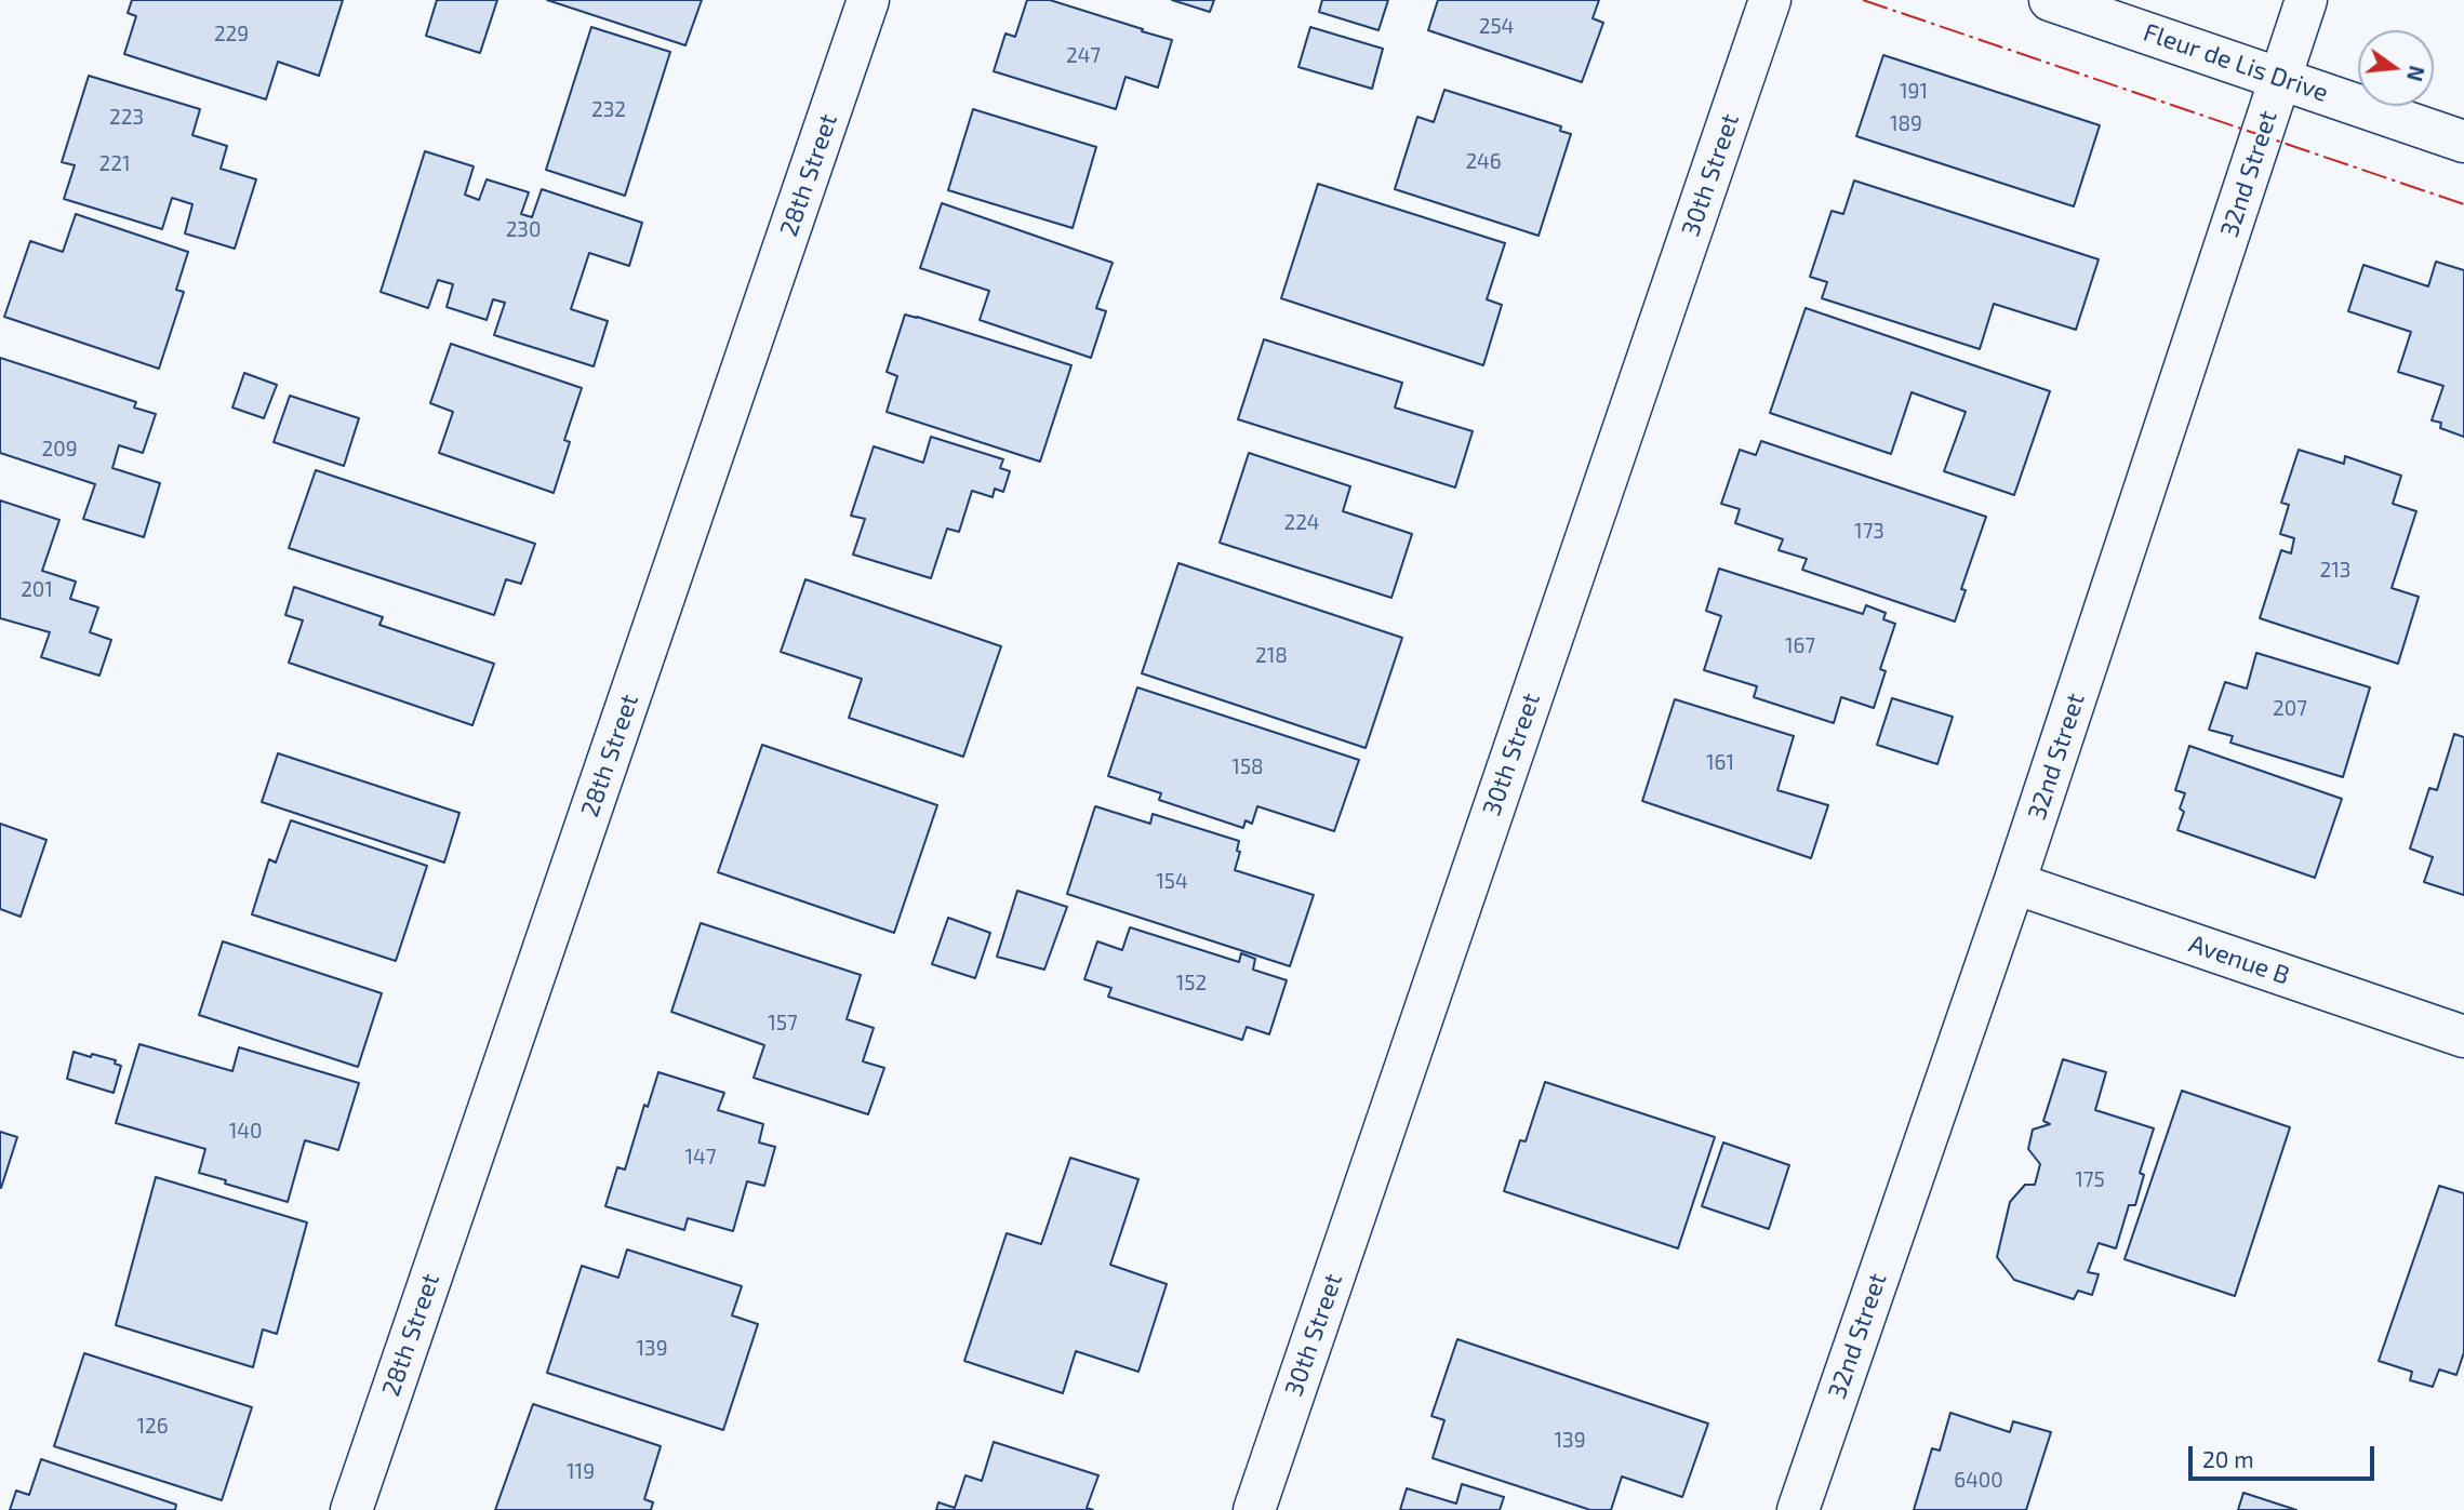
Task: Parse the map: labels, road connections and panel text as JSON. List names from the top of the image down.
{
  "streets": {
    "street": [
      "Fleur de Lis Drive",
      "32nd Street",
      "28th Street",
      "30th Street",
      "Avenue B"
    ]
  },
  "crossings": [
    ["Fleur de Lis Drive", "32nd Street"],
    ["32nd Street", "Avenue B"]
  ],
  "house_numbers": [
    "254",
    "229",
    "247",
    "191",
    "232",
    "223",
    "189",
    "246",
    "221",
    "230",
    "209",
    "224",
    "173",
    "213",
    "201",
    "167",
    "218",
    "207",
    "161",
    "158",
    "154",
    "152",
    "157",
    "140",
    "147",
    "175",
    "139",
    "126",
    "139",
    "119",
    "6400"
  ],
  "scale_bar": "20 m",
  "north": "right"
}
